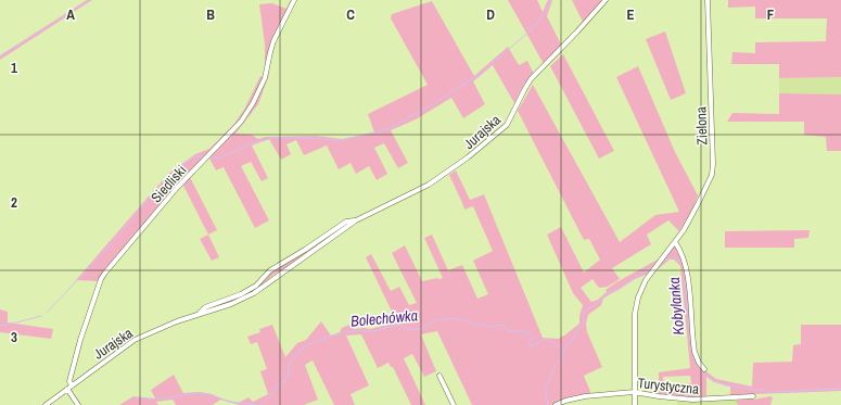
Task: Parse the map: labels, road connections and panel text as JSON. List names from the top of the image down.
{
  "streets": {
    "street": [
      "Zielona",
      "Jurajska",
      "Siedliski",
      "Turystyczna"
    ]
  },
  "crossings": [
    ["Zielona", "Turystyczna"],
    ["Jurajska", "Siedliski"]
  ],
  "water": ["Kobylanka", "Bolechówka"],
  "grid": {
    "columns": [
      "A",
      "B",
      "C",
      "D",
      "E",
      "F"
    ],
    "rows": ["1", "2", "3"]
  }
}
